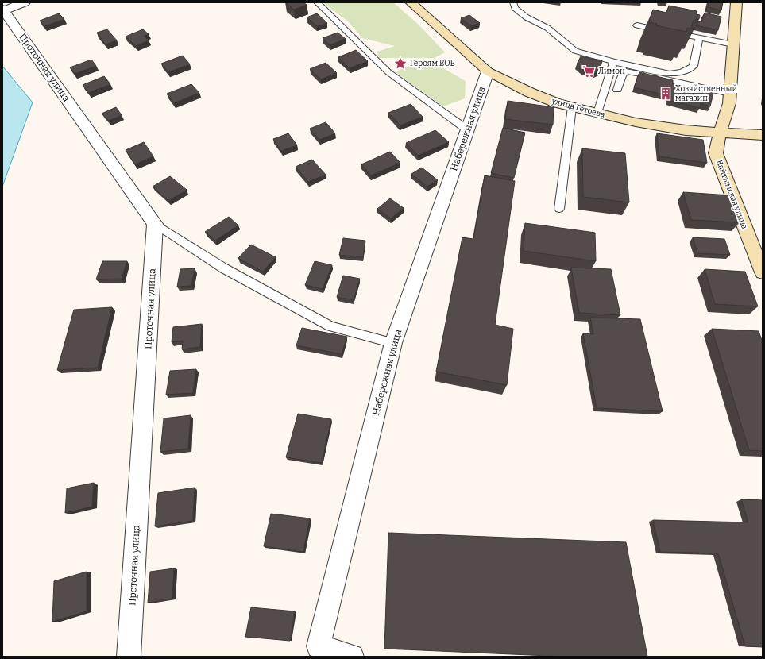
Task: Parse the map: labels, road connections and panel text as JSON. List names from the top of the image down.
{
  "streets": {
    "street": [
      "Проточная улица",
      "улица Гетоева",
      "Набережная улица",
      "Кайтымская улица"
    ]
  },
  "crossings": [
    ["улица Гетоева", "Набережная улица"],
    ["улица Гетоева", "Кайтымская улица"]
  ],
  "places": {
    "place": ["Героям ВОВ"],
    "supermarket": ["Лимон"],
    "building": ["Хозяйственный магазин"]
  }
}
